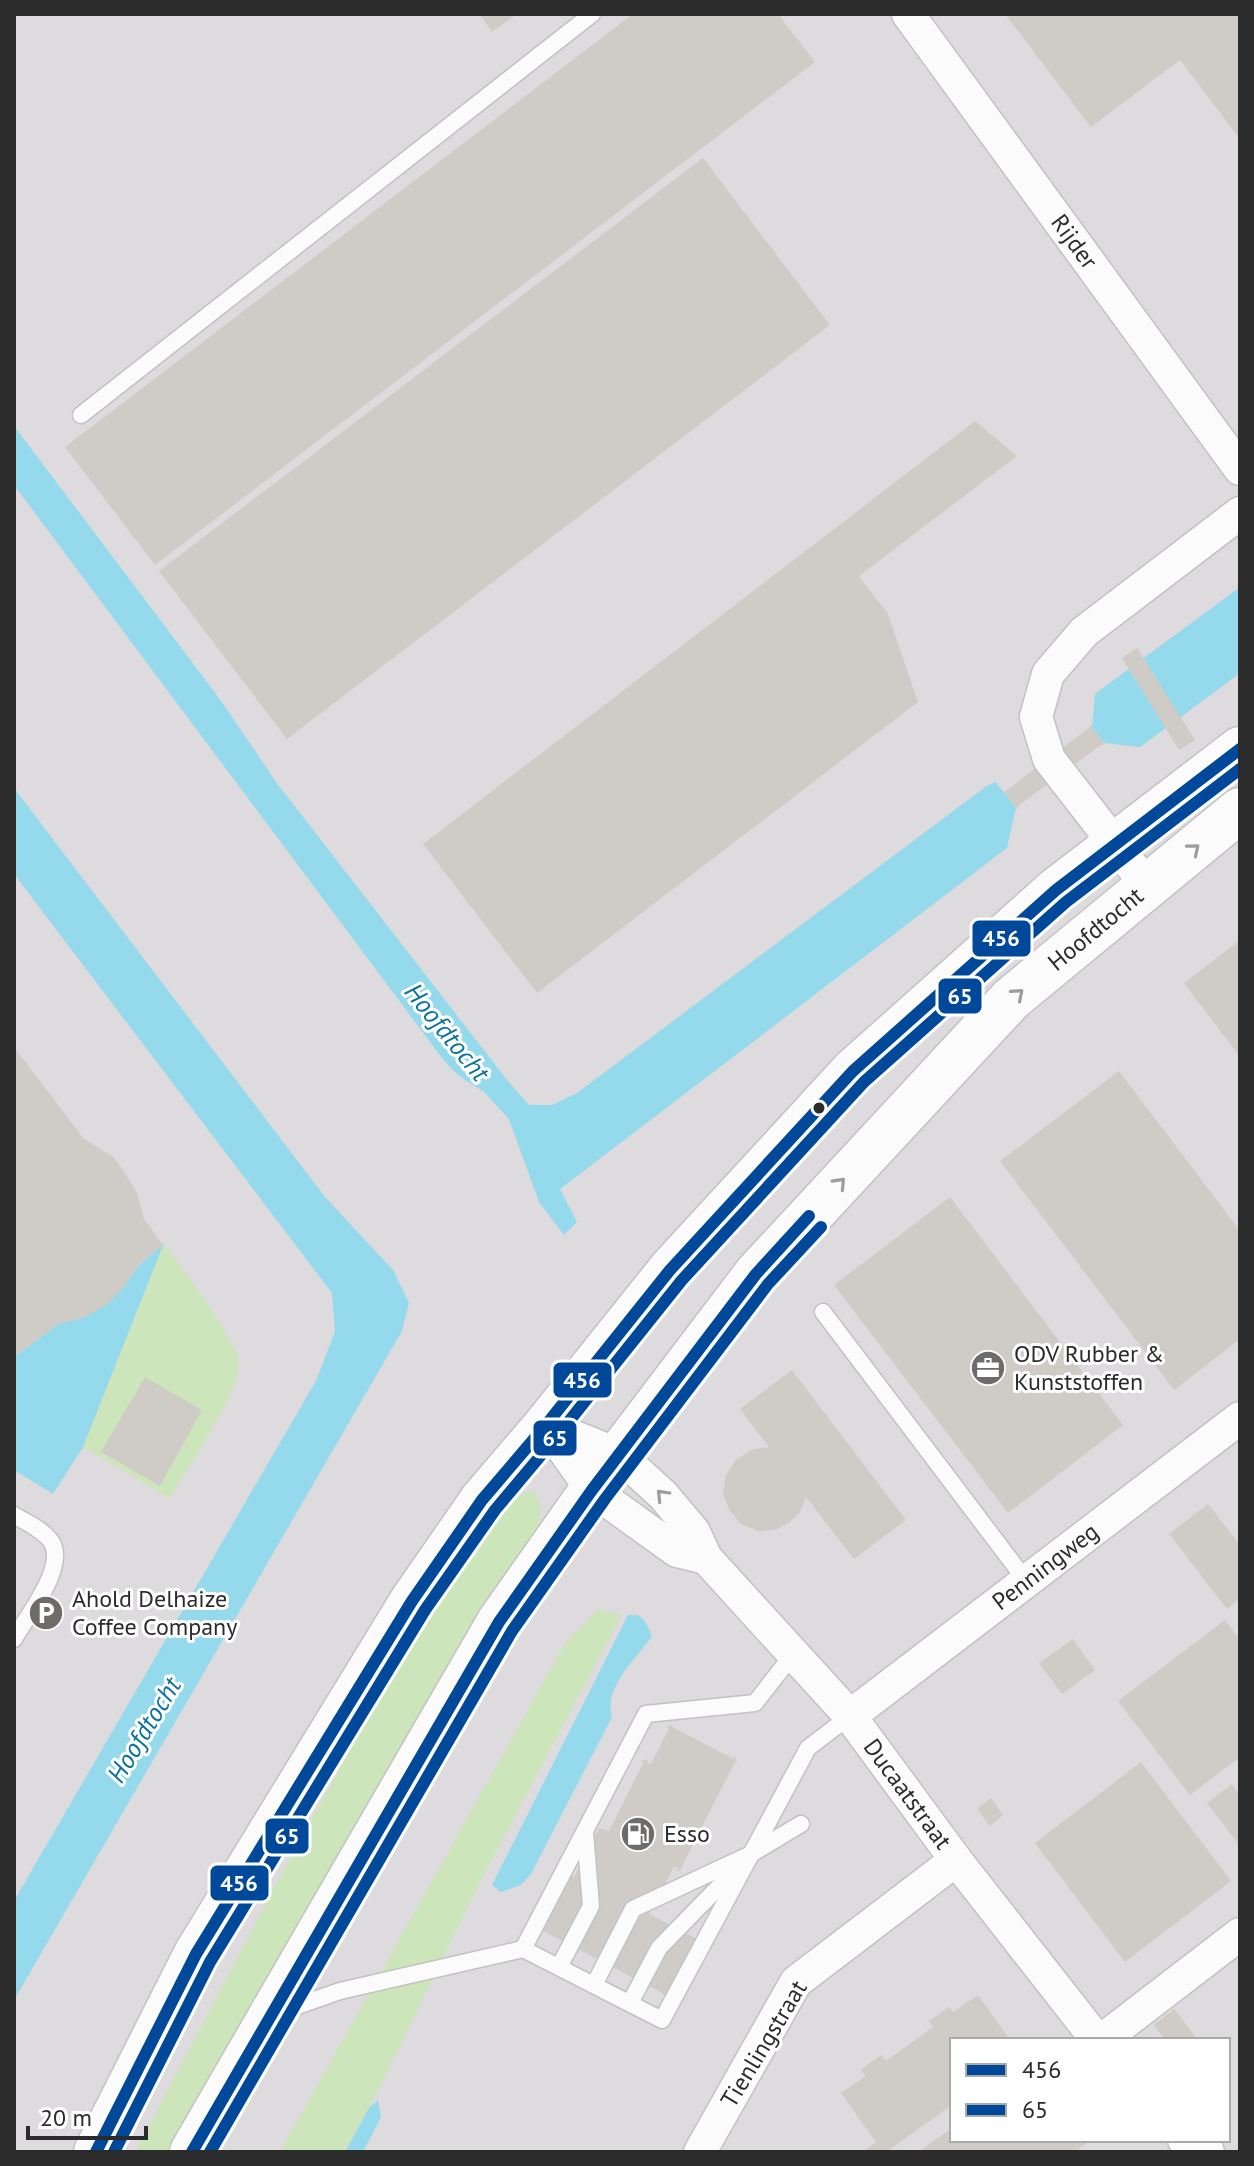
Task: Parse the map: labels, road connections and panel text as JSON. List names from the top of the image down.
{
  "streets": {
    "main road": ["Hoofdtocht"],
    "street": [
      "Rijder",
      "Penningweg",
      "Ducaatstraat",
      "Tienlingstraat"
    ]
  },
  "crossings": [
    ["Hoofdtocht", "Ducaatstraat"],
    ["Penningweg", "Ducaatstraat"],
    ["Ducaatstraat", "Tienlingstraat"]
  ],
  "water": ["Hoofdtocht"],
  "places": {
    "office": ["ODV Rubber & Kunststoffen"],
    "parking": ["Ahold Delhaize Coffee Company"],
    "fuel station": ["Esso"]
  },
  "lines": ["transit line 456", "transit line 65"],
  "legend": ["456", "65"],
  "scale_bar": "20 m"
}
